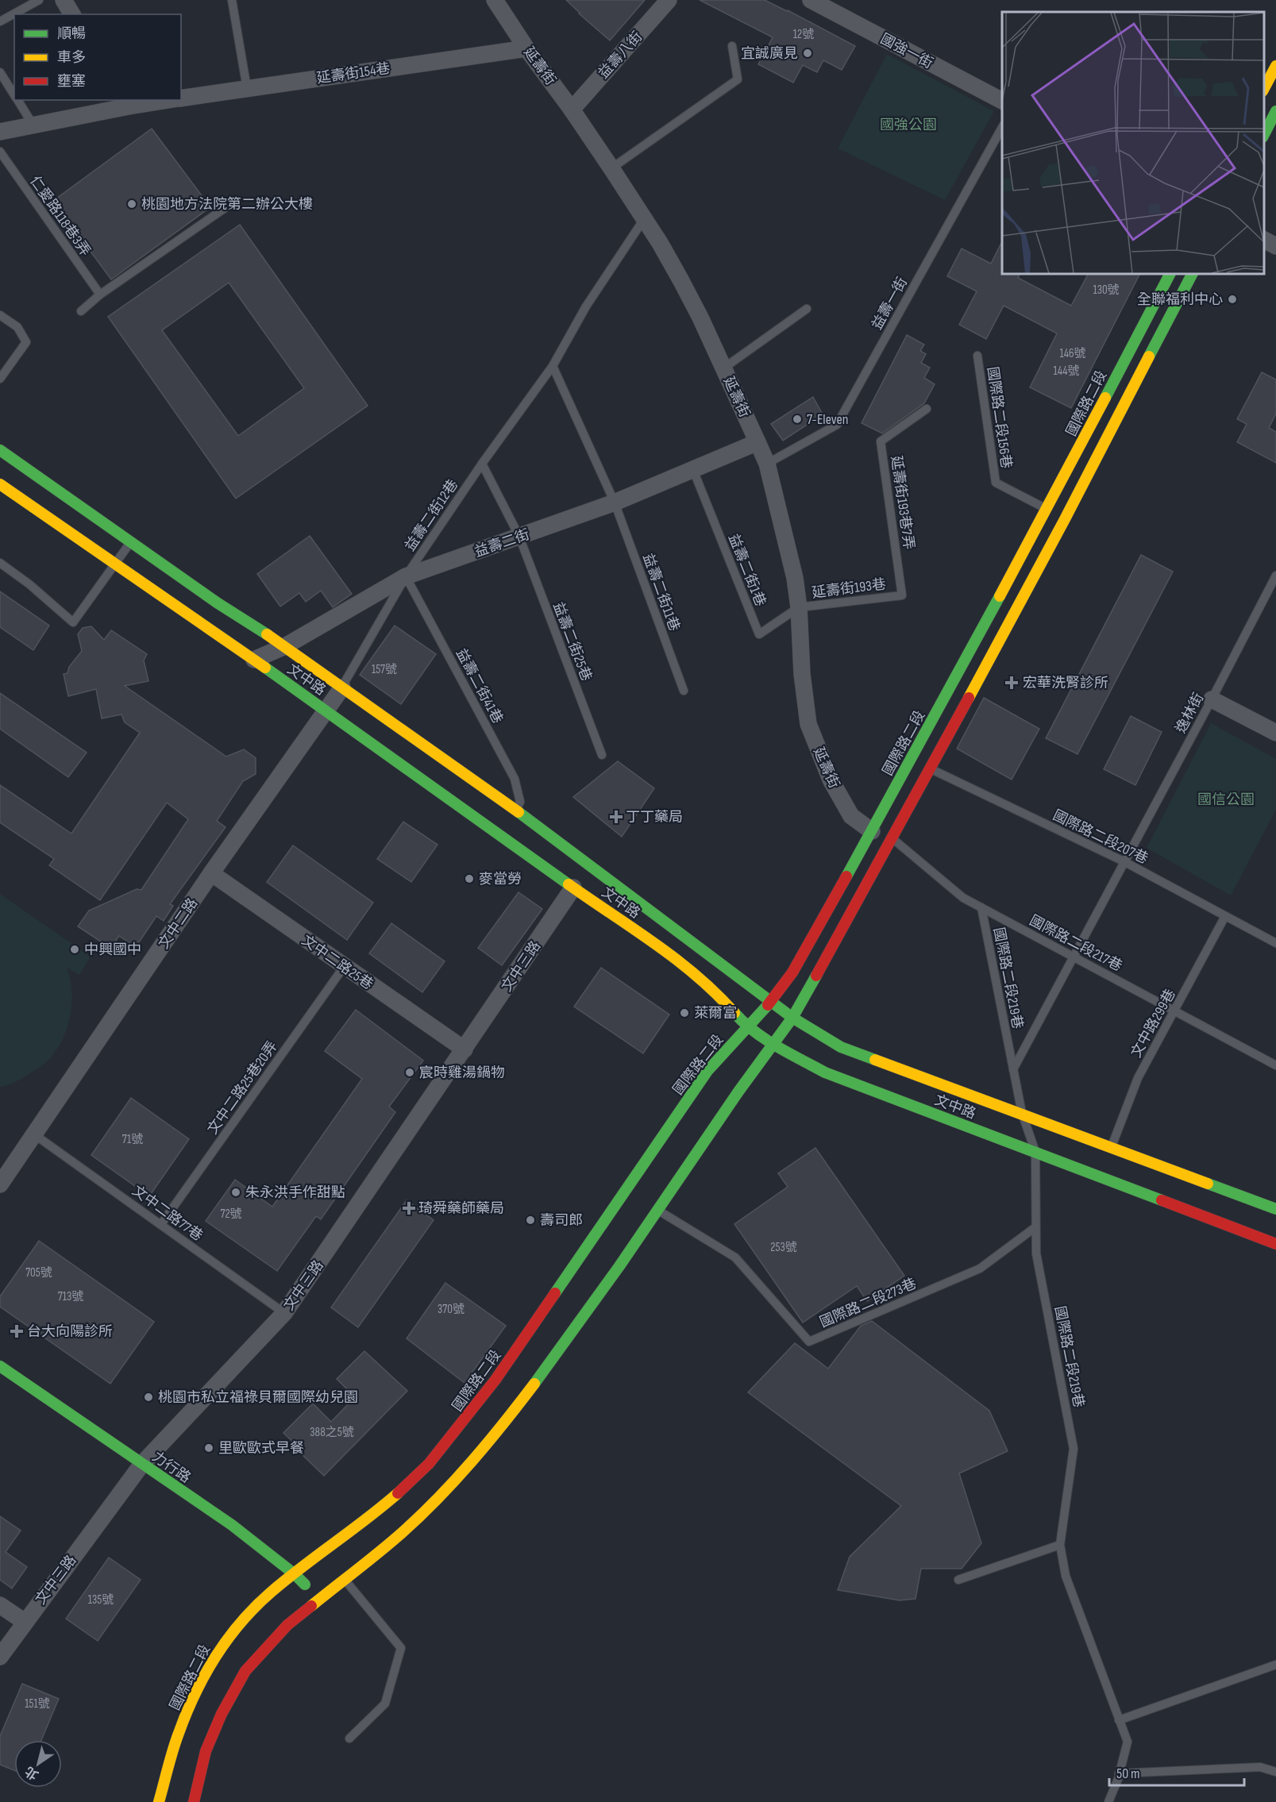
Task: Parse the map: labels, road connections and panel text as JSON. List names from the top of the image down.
{
  "streets": {
    "street": [
      "國強一街",
      "益壽八街",
      "延壽街",
      "延壽街154巷",
      "國際路二段",
      "益壽二街",
      "文中路",
      "文中二路",
      "文中二路25巷",
      "文中三路",
      "力行路"
    ],
    "lane": [
      "仁愛路118巷3弄",
      "益壽一街",
      "國際路二段156巷",
      "延壽街193巷7弄",
      "益壽二街12巷",
      "益壽二街1巷",
      "延壽街193巷",
      "益壽二街11巷",
      "益壽二街25巷",
      "益壽二街41巷",
      "逸林街",
      "國際路二段207巷",
      "國際路二段217巷",
      "國際路二段219巷",
      "文中路299巷",
      "文中二路25巷20弄",
      "文中二路77巷",
      "國際路二段273巷"
    ]
  },
  "crossings": [
    ["益壽八街", "延壽街"],
    ["延壽街", "延壽街154巷"],
    ["延壽街", "益壽一街"],
    ["延壽街", "國際路二段"],
    ["延壽街", "益壽二街12巷"],
    ["延壽街", "益壽二街"],
    ["延壽街", "益壽二街1巷"],
    ["延壽街", "延壽街193巷"],
    ["延壽街", "國際路二段217巷"],
    ["國際路二段", "國際路二段156巷"],
    ["國際路二段", "文中路"],
    ["國際路二段", "國際路二段207巷"],
    ["國際路二段", "國際路二段217巷"],
    ["國際路二段", "國際路二段273巷"],
    ["國際路二段", "力行路"],
    ["延壽街193巷7弄", "延壽街193巷"],
    ["益壽二街12巷", "益壽二街"],
    ["益壽二街12巷", "益壽二街25巷"],
    ["益壽二街12巷", "文中路"],
    ["益壽二街12巷", "益壽二街41巷"],
    ["益壽二街12巷", "文中二路"],
    ["益壽二街", "益壽二街1巷"],
    ["益壽二街", "益壽二街11巷"],
    ["益壽二街", "益壽二街25巷"],
    ["益壽二街", "文中路"],
    ["益壽二街", "益壽二街41巷"],
    ["益壽二街1巷", "延壽街193巷"],
    ["文中路", "益壽二街41巷"],
    ["文中路", "文中二路"],
    ["文中路", "文中三路"],
    ["文中路", "國際路二段219巷"],
    ["文中路", "文中路299巷"],
    ["逸林街", "國際路二段207巷"],
    ["逸林街", "國際路二段217巷"],
    ["逸林街", "國際路二段219巷"],
    ["國際路二段207巷", "文中路299巷"],
    ["文中二路", "文中二路25巷"],
    ["文中二路", "文中二路77巷"],
    ["國際路二段217巷", "國際路二段219巷"],
    ["國際路二段217巷", "文中路299巷"],
    ["文中二路25巷", "文中三路"],
    ["文中二路25巷", "文中二路25巷20弄"],
    ["文中三路", "文中二路77巷"],
    ["文中三路", "力行路"],
    ["國際路二段219巷", "國際路二段273巷"],
    ["文中二路25巷20弄", "文中二路77巷"]
  ],
  "parks": ["國強公園", "國信公園"],
  "places": {
    "other": [
      "宜誠廣見",
      "桃園地方法院第二辦公大樓",
      "全聯福利中心",
      "7-Eleven",
      "麥當勞",
      "中興國中",
      "萊爾富",
      "宸時雞湯鍋物",
      "朱永洪手作甜點",
      "壽司郎",
      "桃園市私立福祿貝爾國際幼兒園",
      "里歐歐式早餐"
    ],
    "health": [
      "宏華洗腎診所",
      "丁丁藥局",
      "琦舜藥師藥局",
      "台大向陽診所"
    ]
  },
  "house_numbers": [
    "12號",
    "130號",
    "146號",
    "144號",
    "157號",
    "71號",
    "72號",
    "253號",
    "705號",
    "713號",
    "370號",
    "388之5號",
    "135號",
    "151號"
  ],
  "legend": ["順暢", "車多", "壅塞"],
  "scale_bar": "50 m",
  "north": "bottom left"
}
